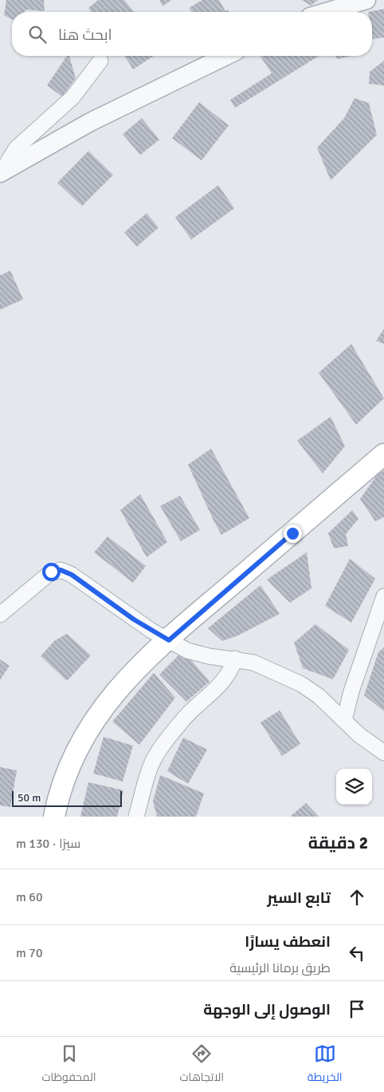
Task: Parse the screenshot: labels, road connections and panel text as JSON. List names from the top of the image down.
{
  "scale_bar": "50 m",
  "page": {
    "search": "ابحث هنا",
    "scale": "50 m",
    "heading": ["2 دقيقة", "سيرًا · 130 m"],
    "list": [
      ["تابع السير", "60 m"],
      ["انعطف يسارًا", "طريق برمانا الرئيسية", "70 m"],
      "الوصول إلى الوجهة"
    ],
    "nav": ["الخريطة", "الاتجاهات", "المحفوظات"]
  }
}
